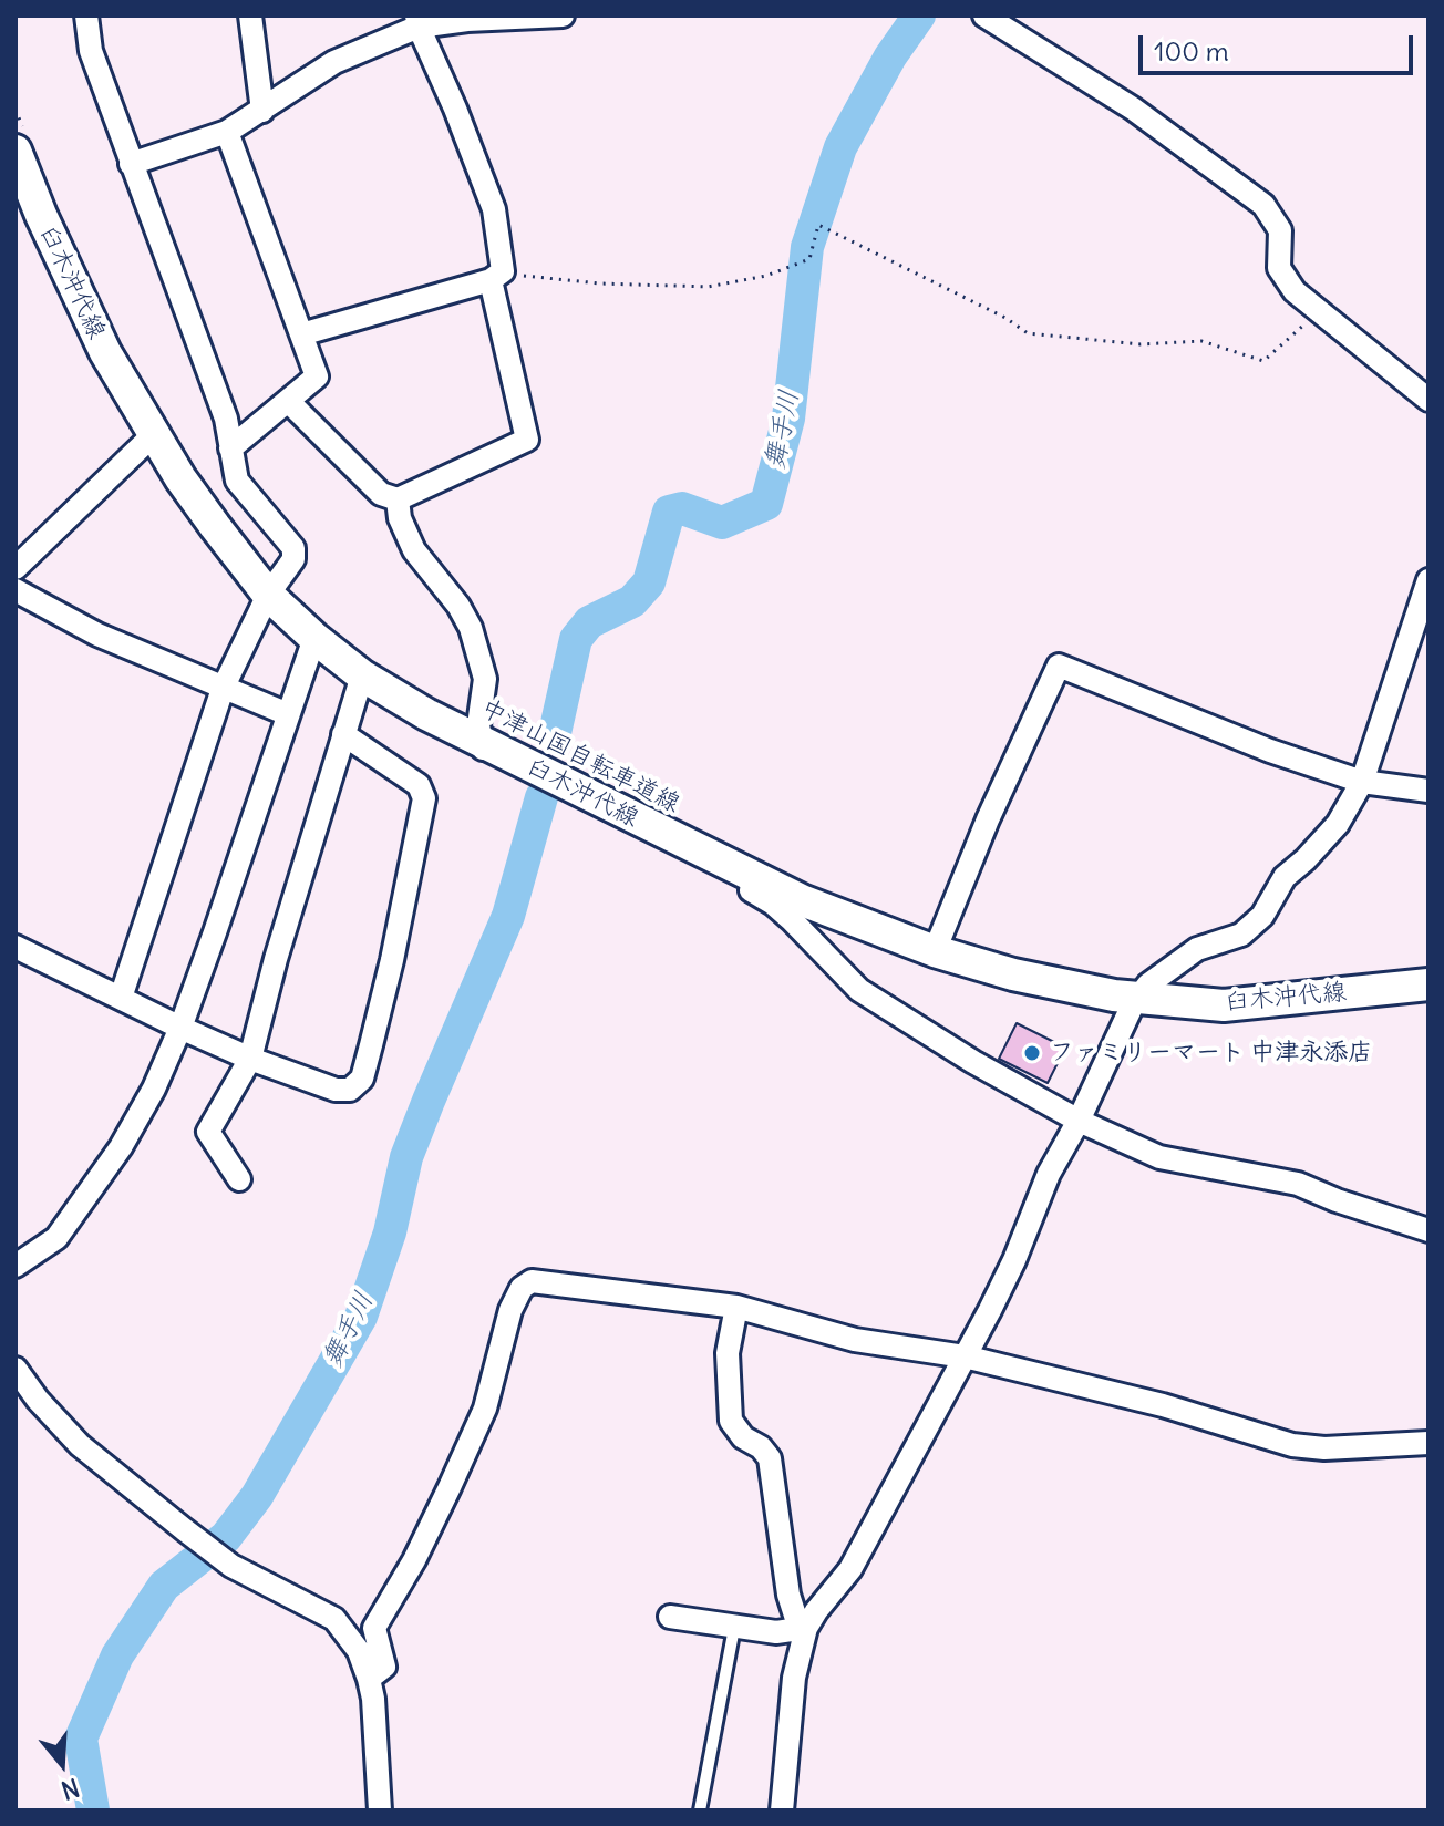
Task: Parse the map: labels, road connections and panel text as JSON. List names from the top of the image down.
{
  "streets": {
    "main road": ["臼木沖代線"]
  },
  "water": ["舞手川"],
  "places": ["ファミリーマート 中津永添店"],
  "scale_bar": "100 m",
  "north": "bottom"
}
